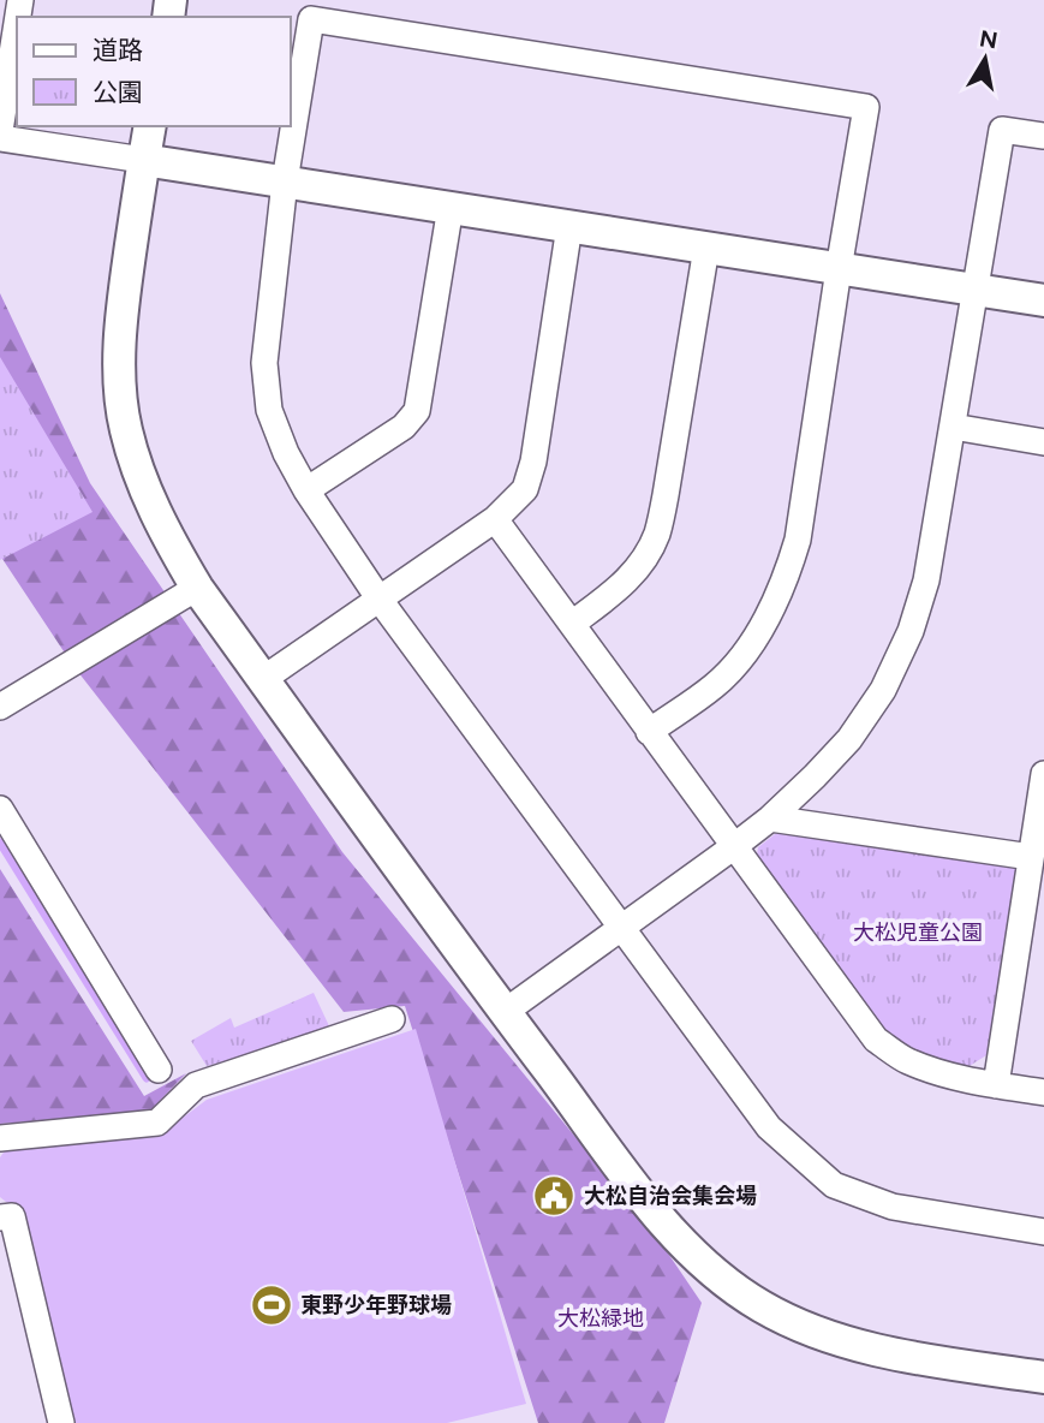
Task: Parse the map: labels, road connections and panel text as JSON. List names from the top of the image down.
{
  "parks": ["大松児童公園", "大松緑地"],
  "places": {
    "public building": ["大松自治会集会場"],
    "sports": ["東野少年野球場"]
  },
  "legend": ["道路", "公園"],
  "north": "top"
}
